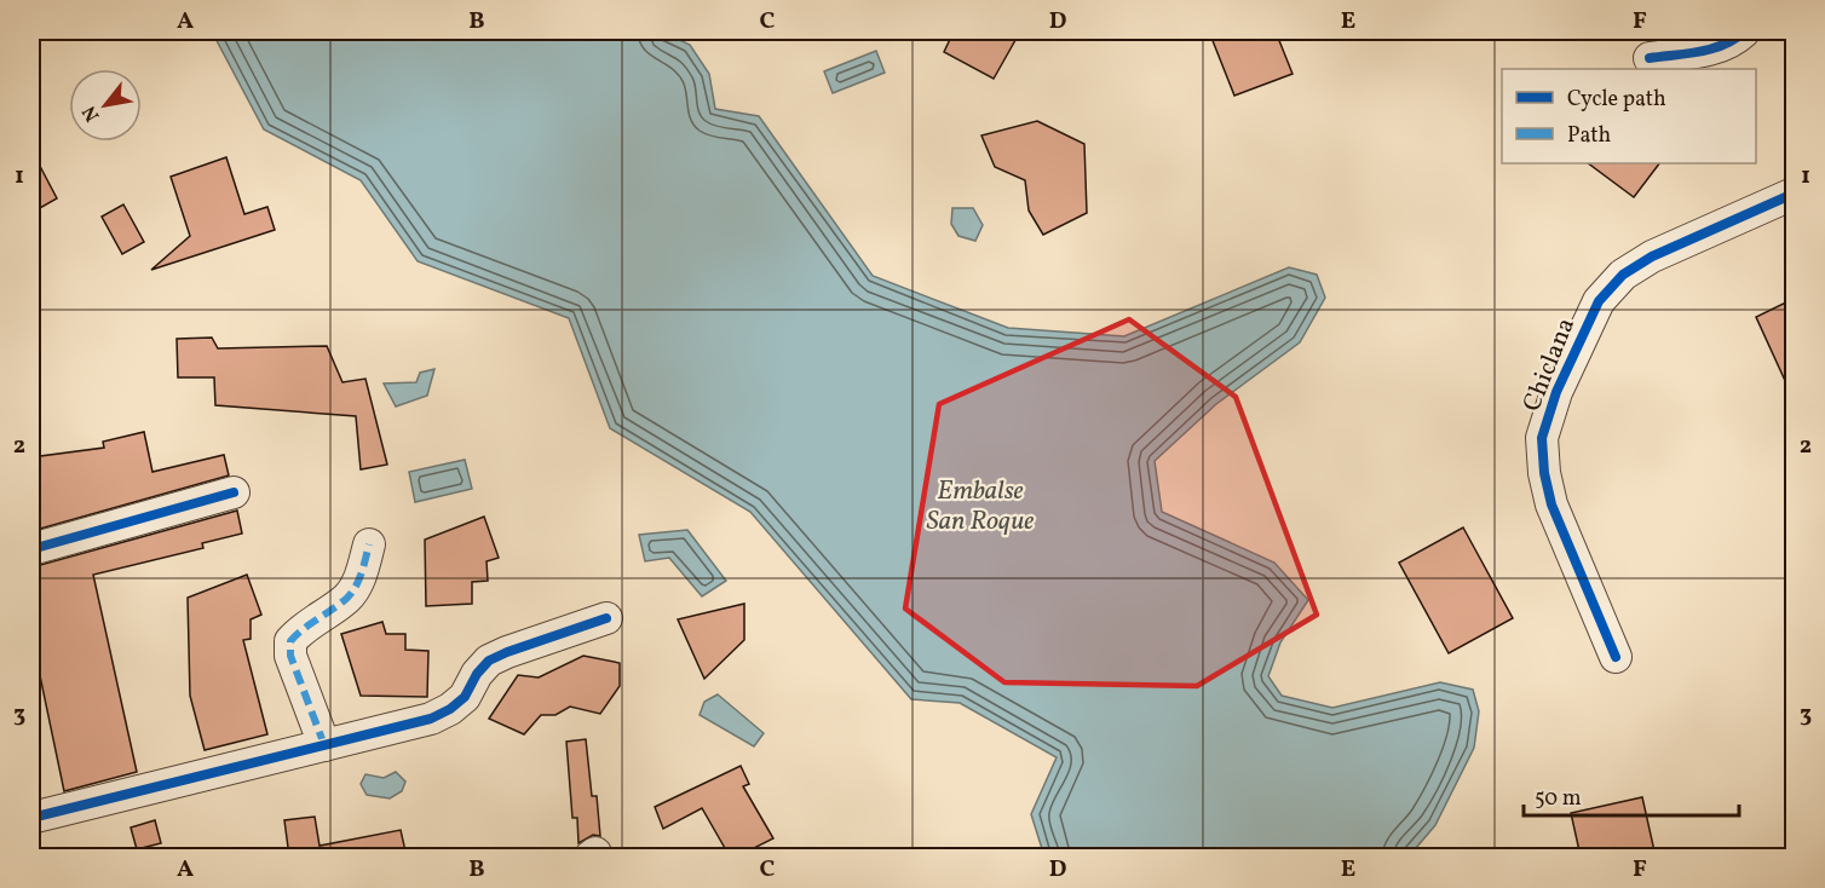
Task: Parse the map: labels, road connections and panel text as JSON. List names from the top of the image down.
{
  "streets": {
    "street": ["Chiclana"]
  },
  "water": ["Embalse San Roque"],
  "legend": ["Cycle path", "Path"],
  "scale_bar": "50 m",
  "north": "bottom left",
  "grid": {
    "columns": [
      "A",
      "B",
      "C",
      "D",
      "E",
      "F"
    ],
    "rows": ["1", "2", "3"]
  }
}
